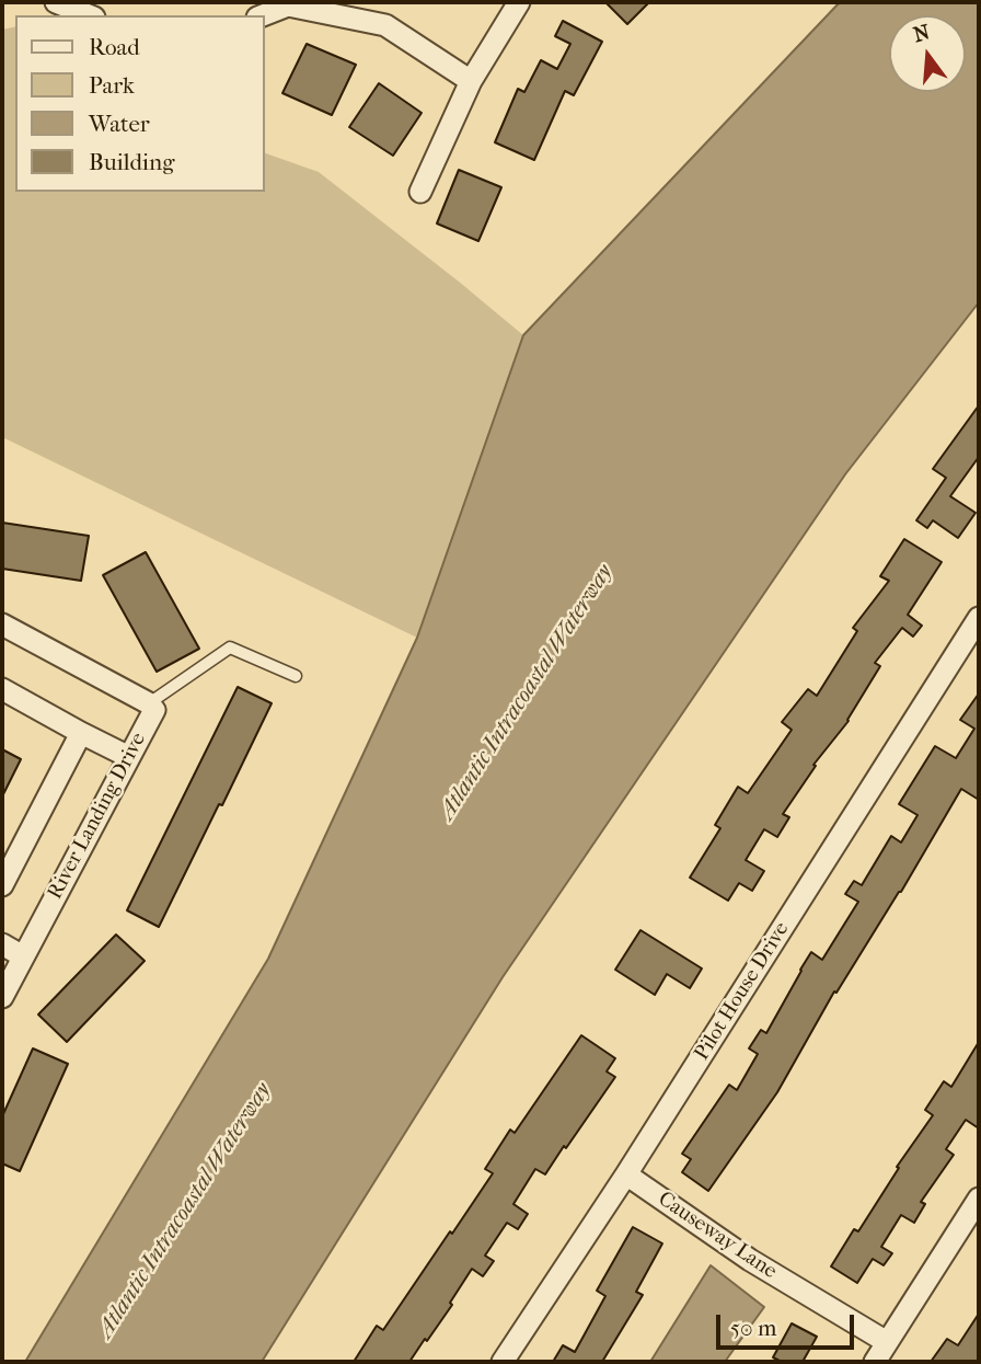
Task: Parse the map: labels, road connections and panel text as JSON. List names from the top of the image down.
{
  "streets": {
    "street": ["River Landing Drive", "Pilot House Drive", "Causeway Lane"]
  },
  "crossings": [
    ["Pilot House Drive", "Causeway Lane"]
  ],
  "water": ["Atlantic Intracoastal Waterway"],
  "legend": [
    "Road",
    "Park",
    "Water",
    "Building"
  ],
  "scale_bar": "50 m",
  "north": "top"
}
